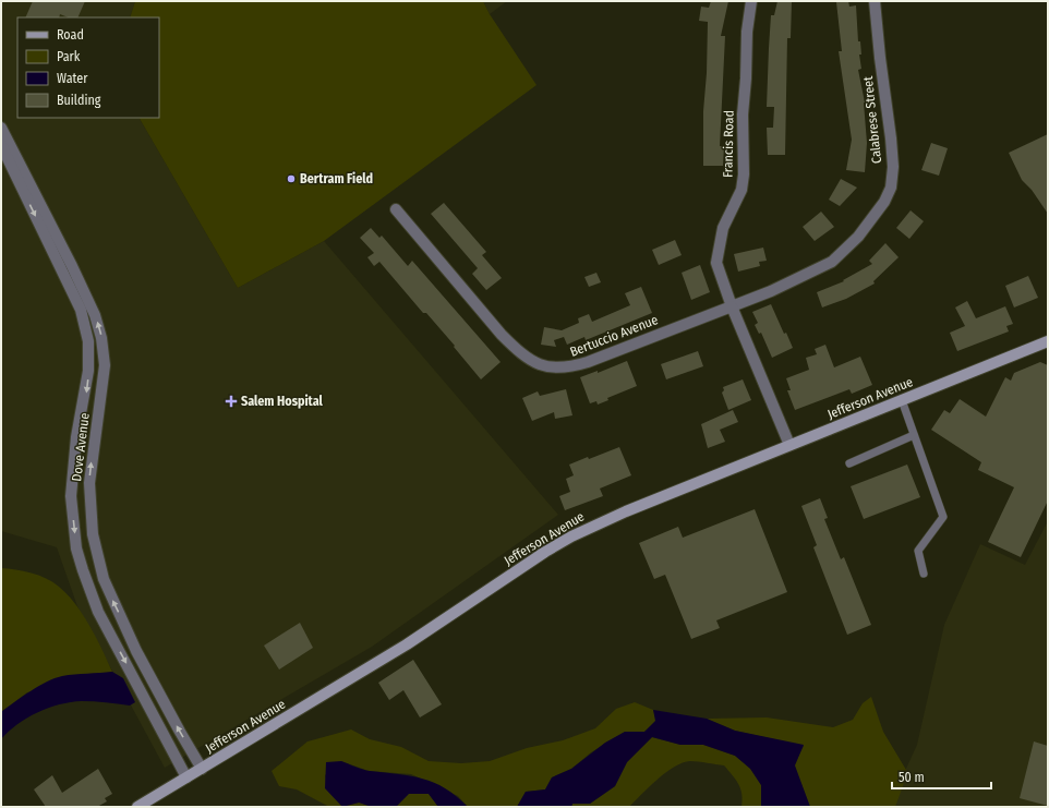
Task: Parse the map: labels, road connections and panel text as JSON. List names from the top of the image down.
{
  "streets": {
    "main road": ["Jefferson Avenue"],
    "street": [
      "Calabrese Street",
      "Francis Road",
      "Bertuccio Avenue",
      "Dove Avenue"
    ]
  },
  "crossings": [
    ["Calabrese Street", "Francis Road"],
    ["Calabrese Street", "Bertuccio Avenue"],
    ["Francis Road", "Bertuccio Avenue"],
    ["Jefferson Avenue", "Dove Avenue"]
  ],
  "places": {
    "other": ["Bertram Field"],
    "health": ["Salem Hospital"]
  },
  "legend": [
    "Road",
    "Park",
    "Water",
    "Building"
  ],
  "scale_bar": "50 m"
}
